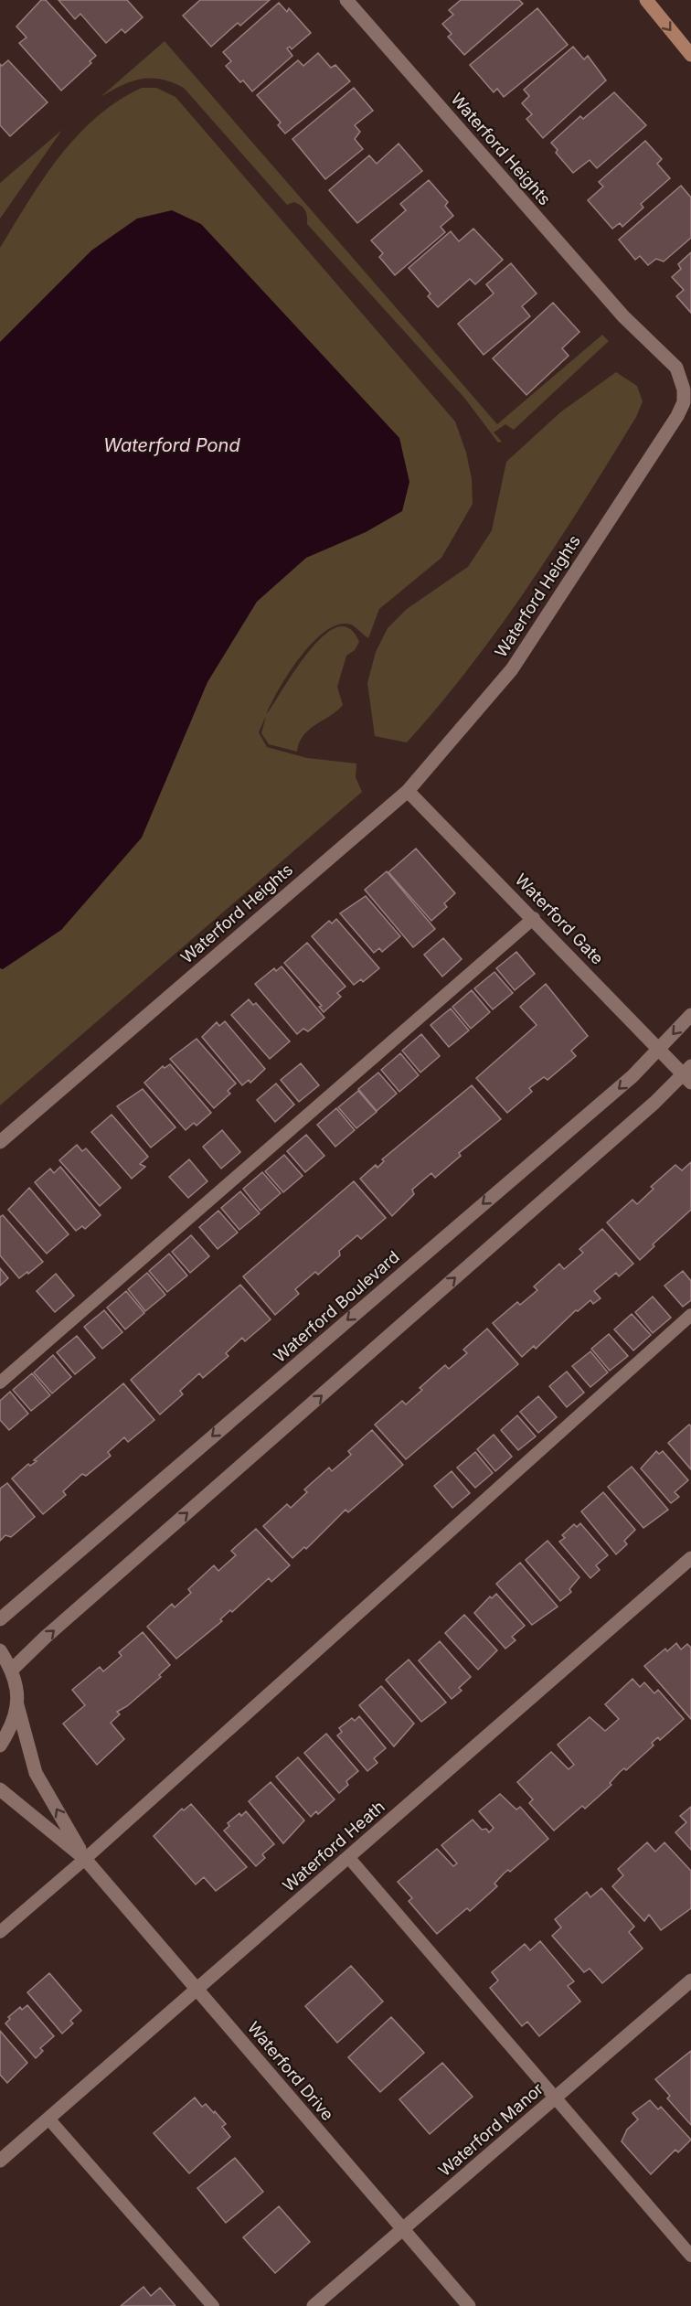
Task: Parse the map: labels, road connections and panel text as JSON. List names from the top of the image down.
{
  "streets": {
    "street": [
      "Waterford Heights",
      "Waterford Gate",
      "Waterford Boulevard",
      "Waterford Heath",
      "Waterford Drive",
      "Waterford Manor"
    ]
  },
  "crossings": [
    ["Waterford Heights", "Waterford Gate"],
    ["Waterford Gate", "Waterford Boulevard"],
    ["Waterford Heath", "Waterford Drive"],
    ["Waterford Drive", "Waterford Manor"]
  ],
  "water": ["Waterford Pond"]
}
